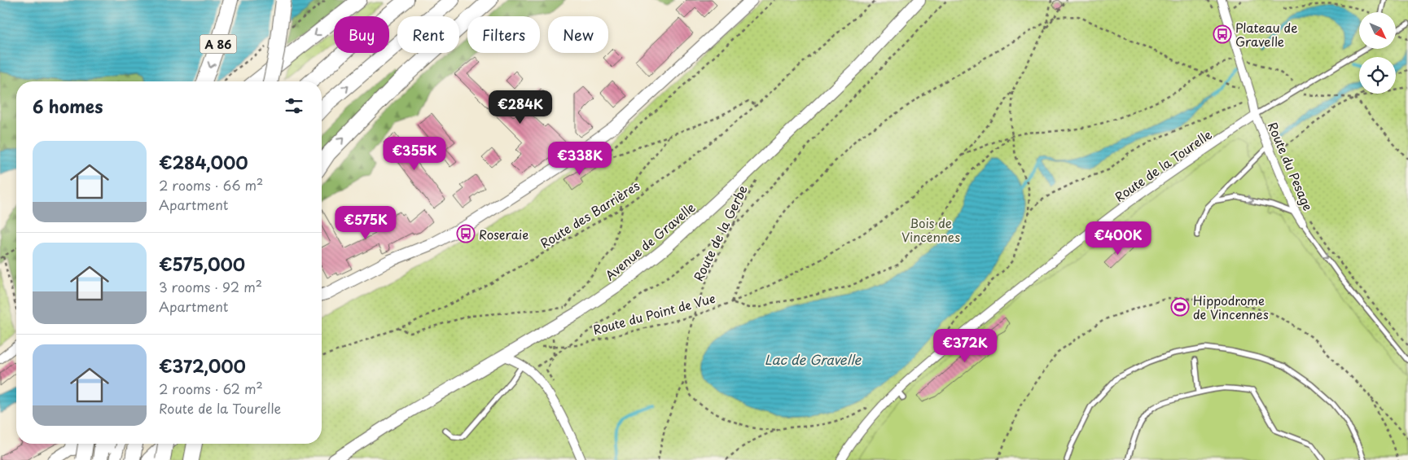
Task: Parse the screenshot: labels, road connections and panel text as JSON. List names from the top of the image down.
{
  "streets": {
    "highway": ["A 86"],
    "street": ["Route de la Tourelle", "Route du Pesage", "Avenue de Gravelle"],
    "path": ["Route des Barrières", "Route de la Gerbe", "Route du Point de Vue"]
  },
  "crossings": [
    ["Route de la Tourelle", "Route du Pesage"],
    ["Route de la Gerbe", "Route du Point de Vue"]
  ],
  "one_way": ["Route du Pesage"],
  "water": ["Lac de Gravelle"],
  "parks": ["Bois de Vincennes"],
  "places": {
    "bus stop": ["Plateau de Gravelle", "Roseraie"],
    "sports": ["Hippodrome de Vincennes"]
  },
  "north": "bottom right",
  "page": {
    "chip": [
      "Buy",
      "Rent",
      "Filters",
      "New"
    ],
    "heading": "6 homes",
    "price": [
      "€284K",
      "€355K",
      "€338K",
      "€575K",
      "€400K",
      "€372K"
    ],
    "list": [
      {
        "name": "€284,000",
        "note": "2 rooms · 66 m² · Apartment"
      },
      {
        "name": "€575,000",
        "note": "3 rooms · 92 m² · Apartment"
      },
      {
        "name": "€372,000",
        "note": "2 rooms · 62 m² · Route de la Tourelle"
      }
    ]
  }
}
